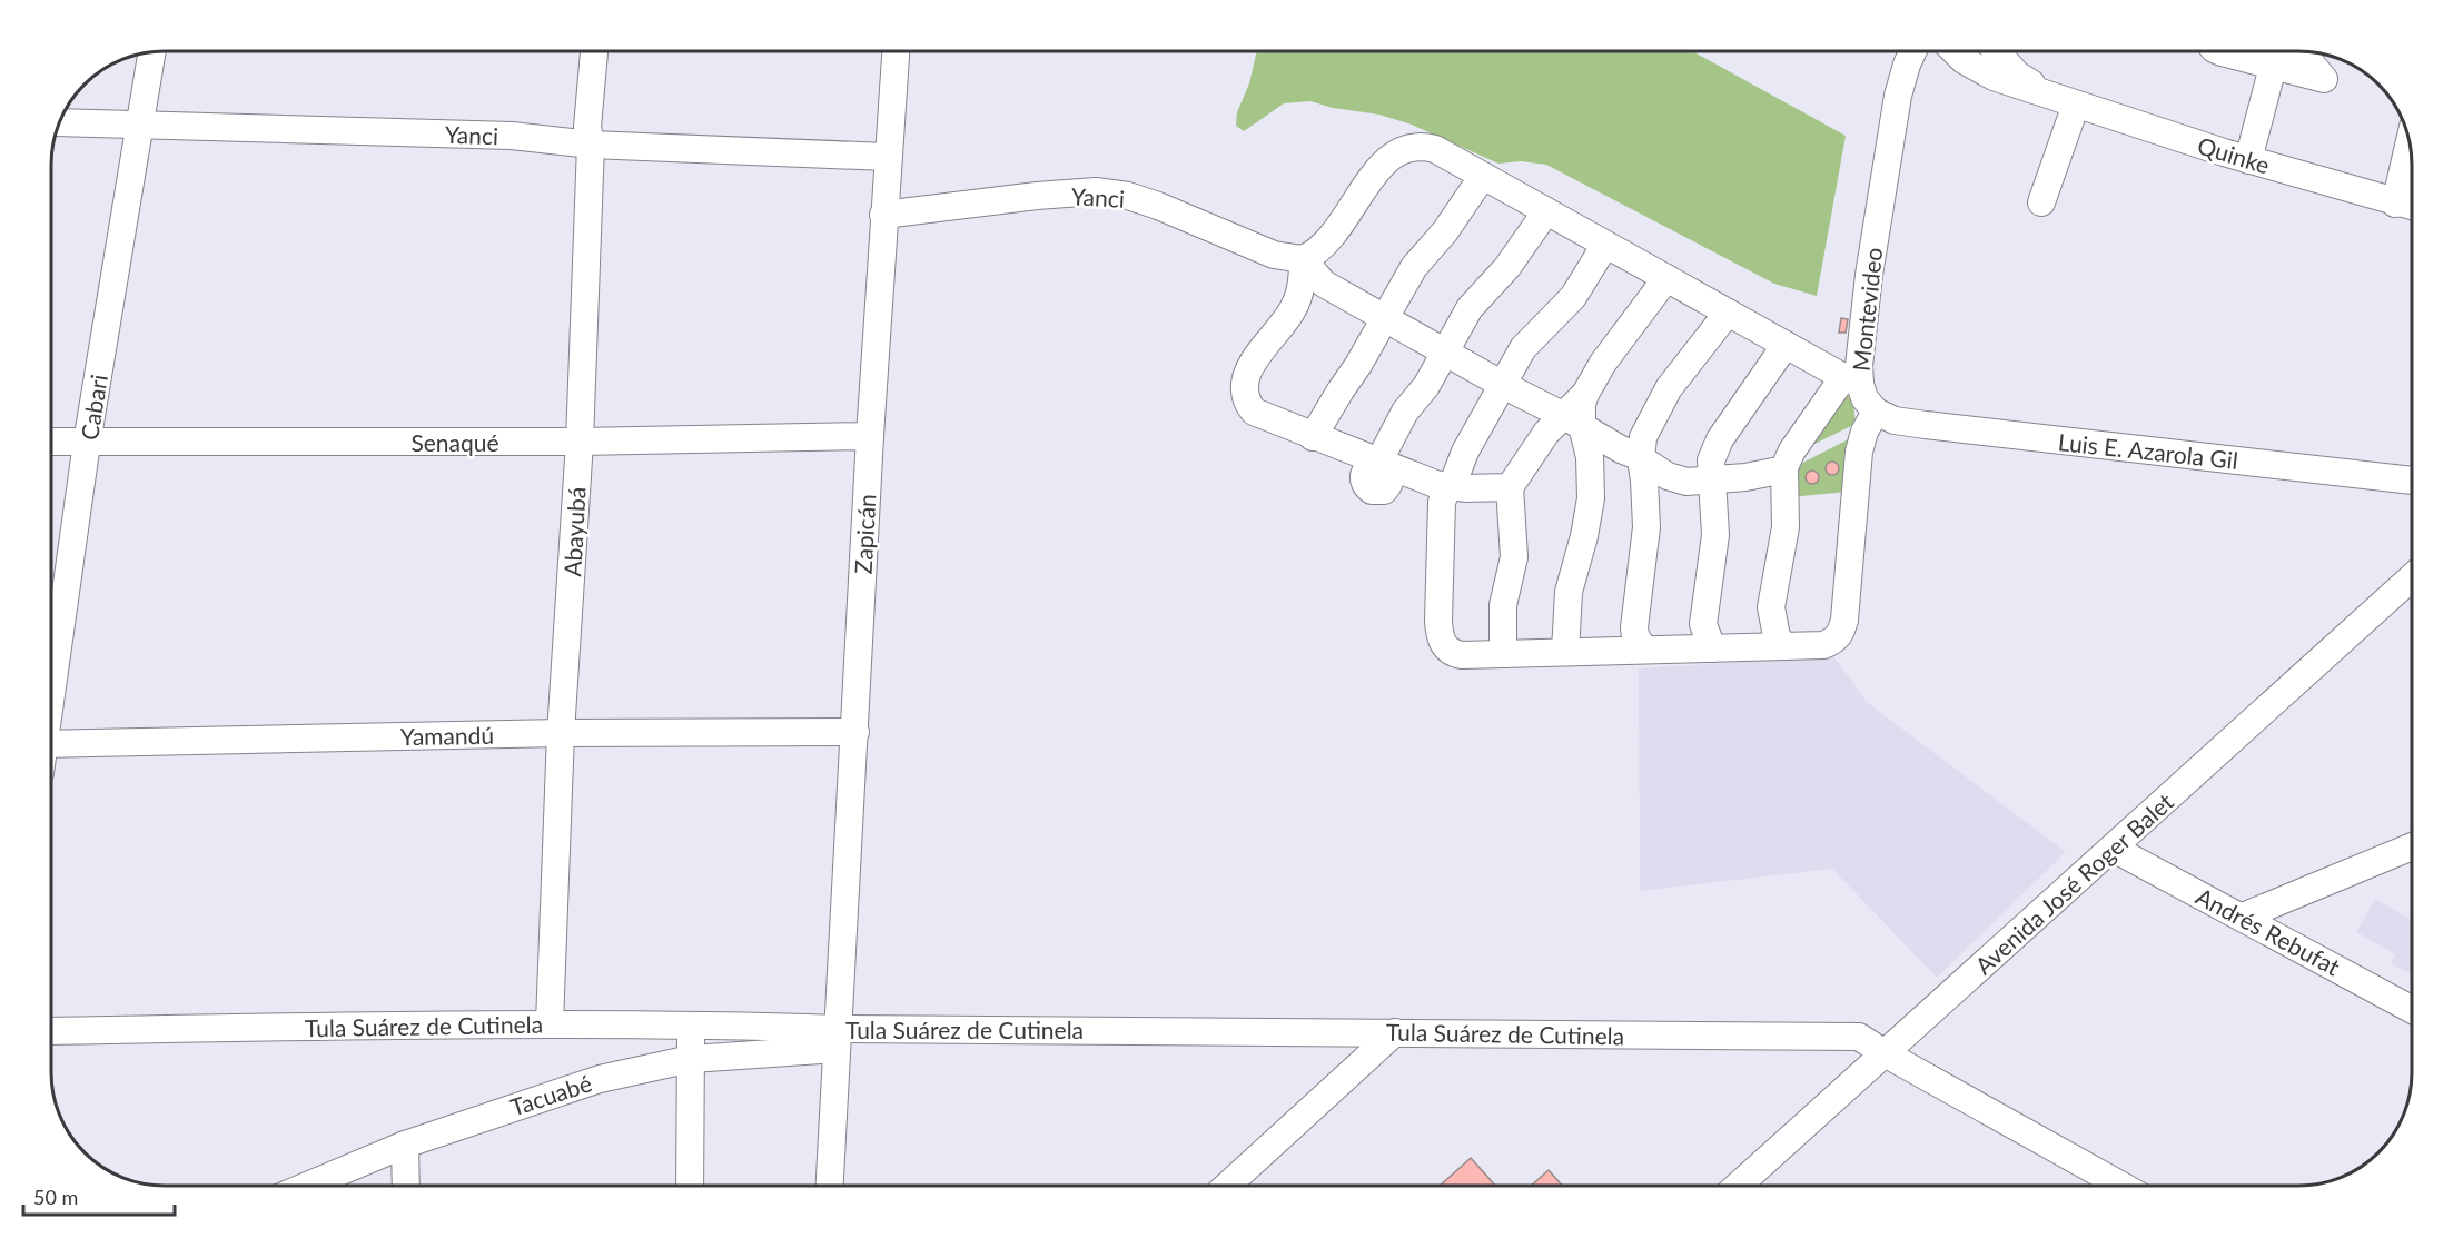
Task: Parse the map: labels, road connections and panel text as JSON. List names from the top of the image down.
{
  "streets": {
    "street": [
      "Yanci",
      "Quinke",
      "Montevideo",
      "Cabari",
      "Senaqué",
      "Luis E. Azarola Gil",
      "Abayubá",
      "Zapicán",
      "Yamandú",
      "Avenida José Roger Balet",
      "Andrés Rebufat",
      "Tula Suárez de Cutinela",
      "Tacuabé"
    ]
  },
  "crossings": [
    ["Yanci", "Cabari"],
    ["Yanci", "Abayubá"],
    ["Yanci", "Zapicán"],
    ["Montevideo", "Luis E. Azarola Gil"],
    ["Cabari", "Senaqué"],
    ["Senaqué", "Abayubá"],
    ["Senaqué", "Zapicán"],
    ["Abayubá", "Yamandú"],
    ["Abayubá", "Tula Suárez de Cutinela"],
    ["Zapicán", "Yamandú"],
    ["Zapicán", "Tula Suárez de Cutinela"],
    ["Zapicán", "Tacuabé"],
    ["Avenida José Roger Balet", "Andrés Rebufat"],
    ["Avenida José Roger Balet", "Tula Suárez de Cutinela"],
    ["Tula Suárez de Cutinela", "Tacuabé"]
  ],
  "scale_bar": "50 m"
}
